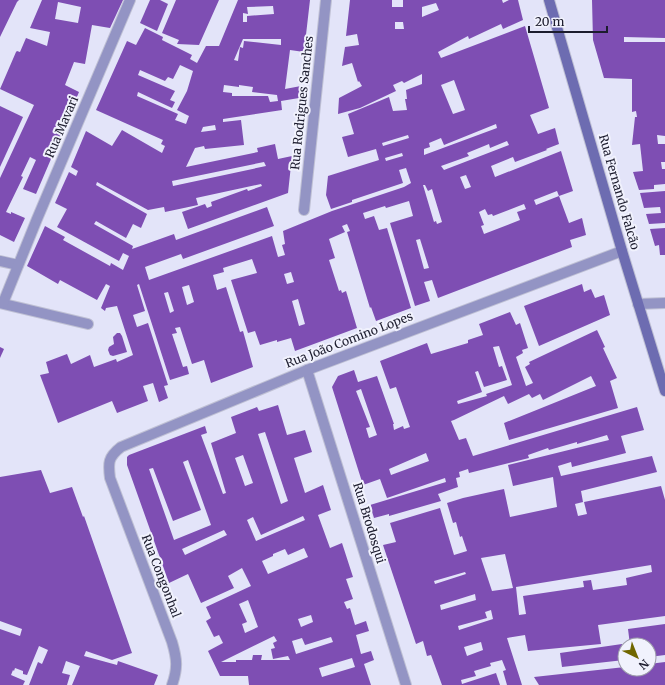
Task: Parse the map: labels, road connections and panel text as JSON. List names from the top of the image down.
{
  "streets": {
    "main road": ["Rua Fernando Falcão"],
    "street": [
      "Rua Rodrigues Sanches",
      "Rua Mavari",
      "Rua João Comino Lopes",
      "Rua Brodosqui",
      "Rua Congonhal"
    ]
  },
  "crossings": [
    ["Rua Fernando Falcão", "Rua João Comino Lopes"],
    ["Rua João Comino Lopes", "Rua Brodosqui"],
    ["Rua João Comino Lopes", "Rua Congonhal"]
  ],
  "scale_bar": "20 m",
  "north": "bottom right"
}
